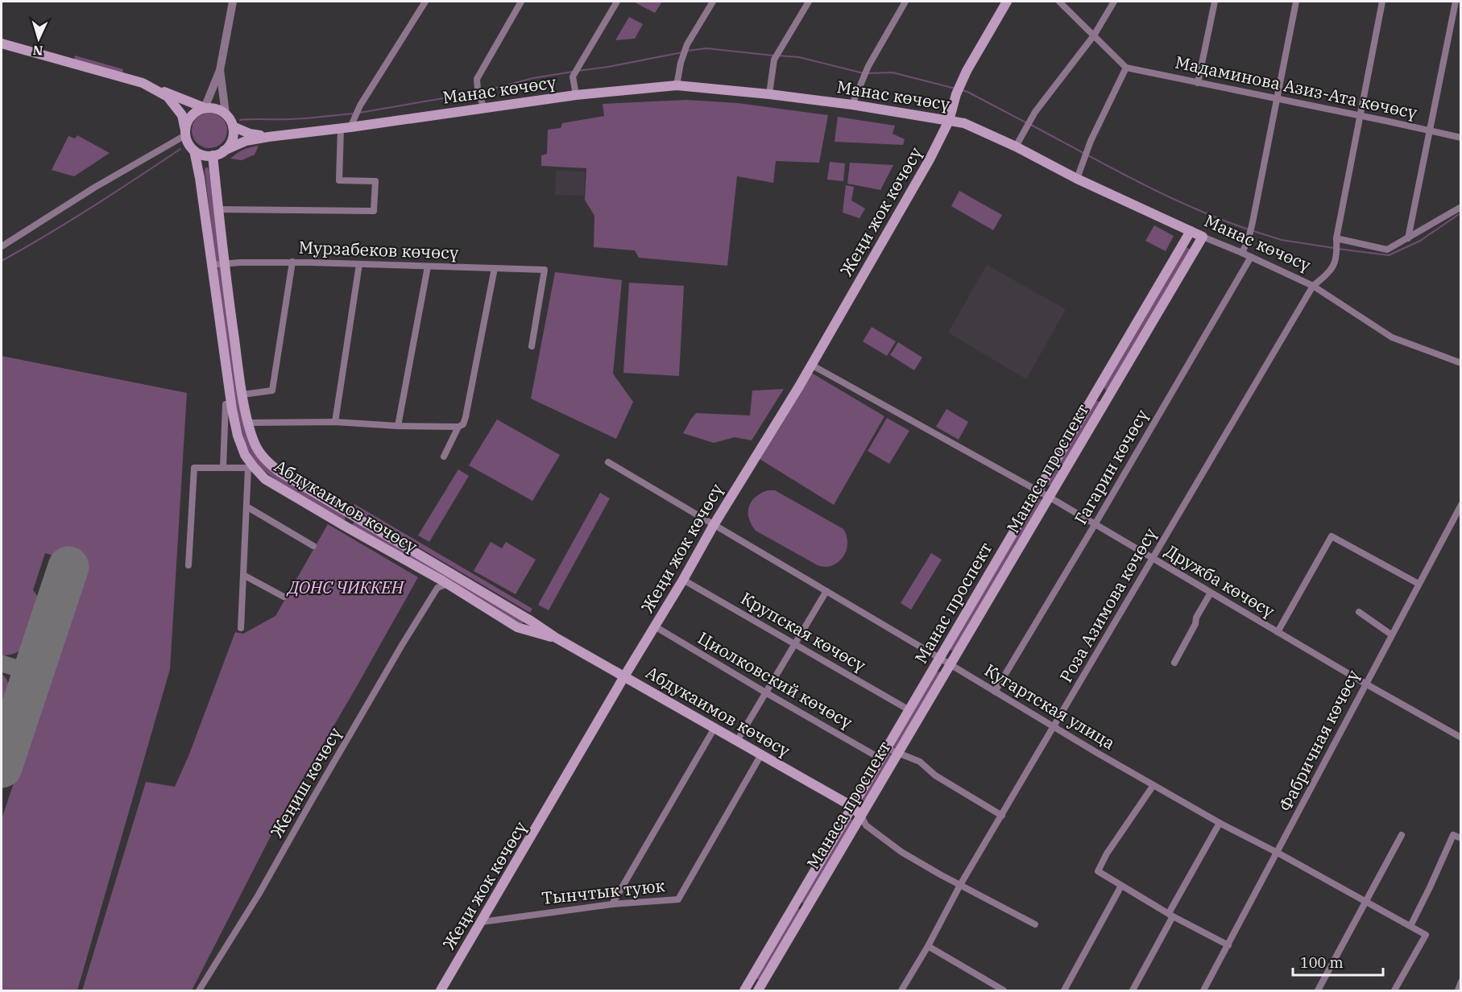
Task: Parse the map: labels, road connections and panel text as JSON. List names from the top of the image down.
{
  "streets": {
    "main road": [
      "Манас көчөсү",
      "Жеңи жок көчөсү",
      "Манаса проспект",
      "Абдукаимов көчөсү",
      "Манас проспект"
    ],
    "street": [
      "Мадаминова Азиз-Ата көчөсү",
      "Мурзабеков көчөсү",
      "Гагарин көчөсү",
      "Дружба көчөсү",
      "Роза Азимова көчөсү",
      "Крупская көчөсү",
      "Циолковский көчөсү",
      "Кугартская улица",
      "Фабричная көчөсү",
      "Жеңиш көчөсү",
      "Тынчтык туюк"
    ]
  },
  "crossings": [
    ["Манас көчөсү", "Жеңи жок көчөсү"],
    ["Манас көчөсү", "Гагарин көчөсү"],
    ["Манас көчөсү", "Манаса проспект"],
    ["Манас көчөсү", "Манас проспект"],
    ["Манас көчөсү", "Роза Азимова көчөсү"],
    ["Жеңи жок көчөсү", "Абдукаимов көчөсү"],
    ["Жеңи жок көчөсү", "Дружба көчөсү"],
    ["Жеңи жок көчөсү", "Крупская көчөсү"],
    ["Жеңи жок көчөсү", "Циолковский көчөсү"],
    ["Жеңи жок көчөсү", "Кугартская улица"],
    ["Жеңи жок көчөсү", "Тынчтык туюк"],
    ["Мурзабеков көчөсү", "Абдукаимов көчөсү"],
    ["Гагарин көчөсү", "Дружба көчөсү"],
    ["Гагарин көчөсү", "Кугартская улица"],
    ["Манаса проспект", "Абдукаимов көчөсү"],
    ["Манаса проспект", "Дружба көчөсү"],
    ["Манаса проспект", "Кугартская улица"],
    ["Абдукаимов көчөсү", "Манас проспект"],
    ["Абдукаимов көчөсү", "Тынчтык туюк"],
    ["Дружба көчөсү", "Манас проспект"],
    ["Дружба көчөсү", "Роза Азимова көчөсү"],
    ["Дружба көчөсү", "Фабричная көчөсү"],
    ["Манас проспект", "Крупская көчөсү"],
    ["Манас проспект", "Циолковский көчөсү"],
    ["Манас проспект", "Кугартская улица"],
    ["Роза Азимова көчөсү", "Кугартская улица"],
    ["Кугартская улица", "Фабричная көчөсү"]
  ],
  "parks": ["ДОНС ЧИККЕН"],
  "scale_bar": "100 m",
  "north": "bottom"
}
